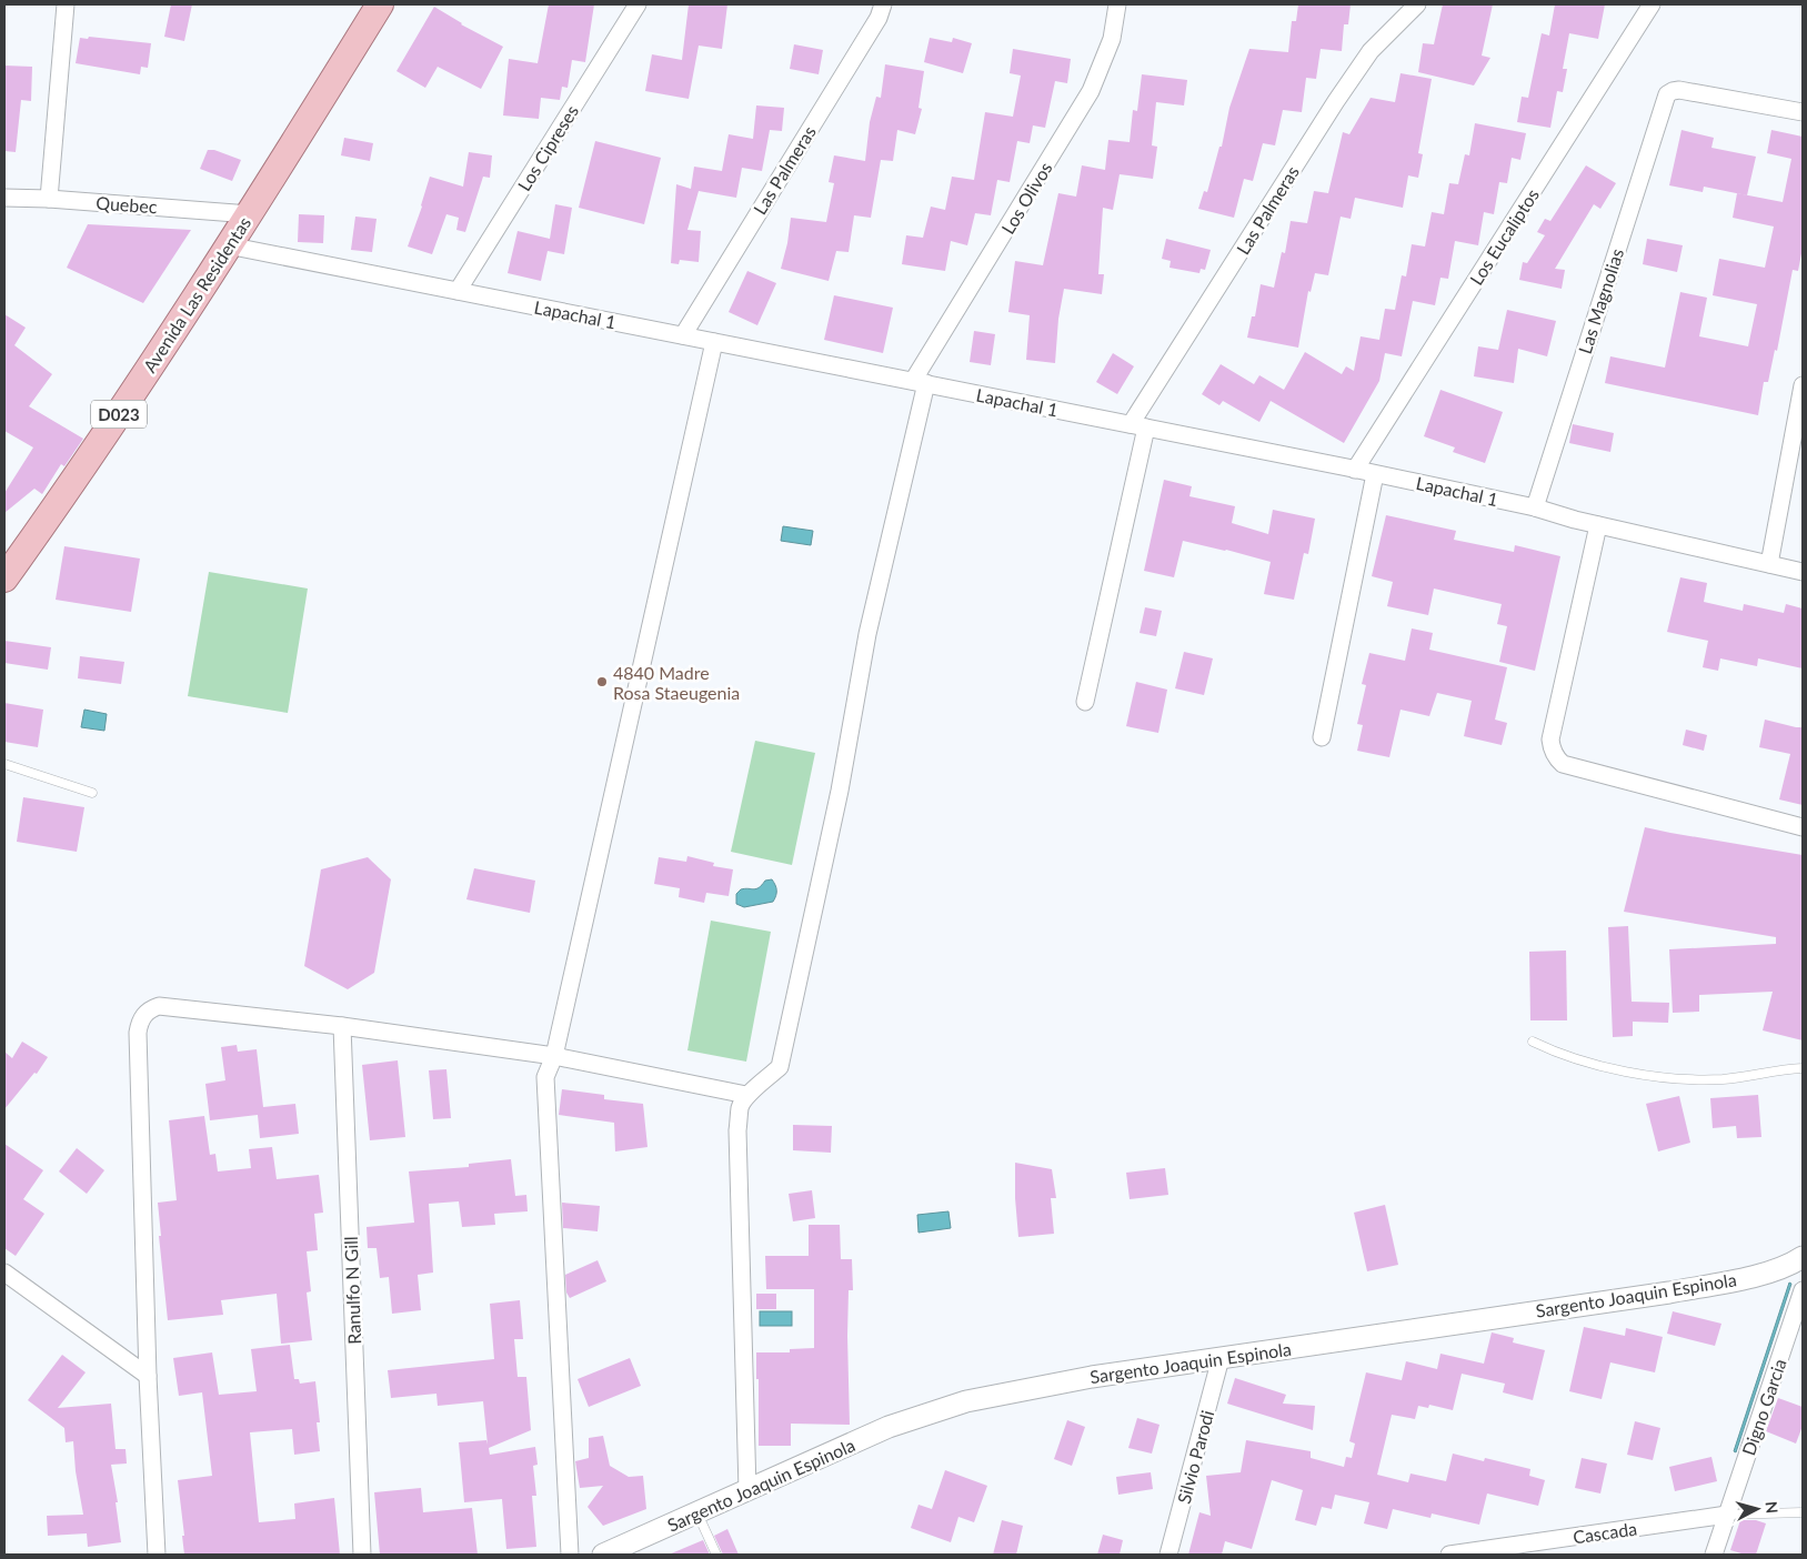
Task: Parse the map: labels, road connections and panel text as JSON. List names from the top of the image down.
{
  "streets": {
    "main road": ["Avenida Las Residentas", "D023"],
    "street": [
      "Los Cipreses",
      "Las Palmeras",
      "Los Olivos",
      "Quebec",
      "Los Eucaliptos",
      "Las Magnolias",
      "Lapachal 1",
      "Ranulfo N Gill",
      "Sargento Joaquin Espinola",
      "Digno Garcia",
      "Silvio Parodi",
      "Cascada"
    ]
  },
  "crossings": [
    ["Los Cipreses", "Lapachal 1"],
    ["Las Palmeras", "Lapachal 1"],
    ["Los Olivos", "Lapachal 1"],
    ["Quebec", "Avenida Las Residentas"],
    ["Los Eucaliptos", "Lapachal 1"],
    ["Avenida Las Residentas", "Lapachal 1"],
    ["Las Magnolias", "Lapachal 1"],
    ["Sargento Joaquin Espinola", "Silvio Parodi"],
    ["Digno Garcia", "Cascada"]
  ],
  "places": ["4840 Madre Rosa Staeugenia"],
  "north": "right"
}
